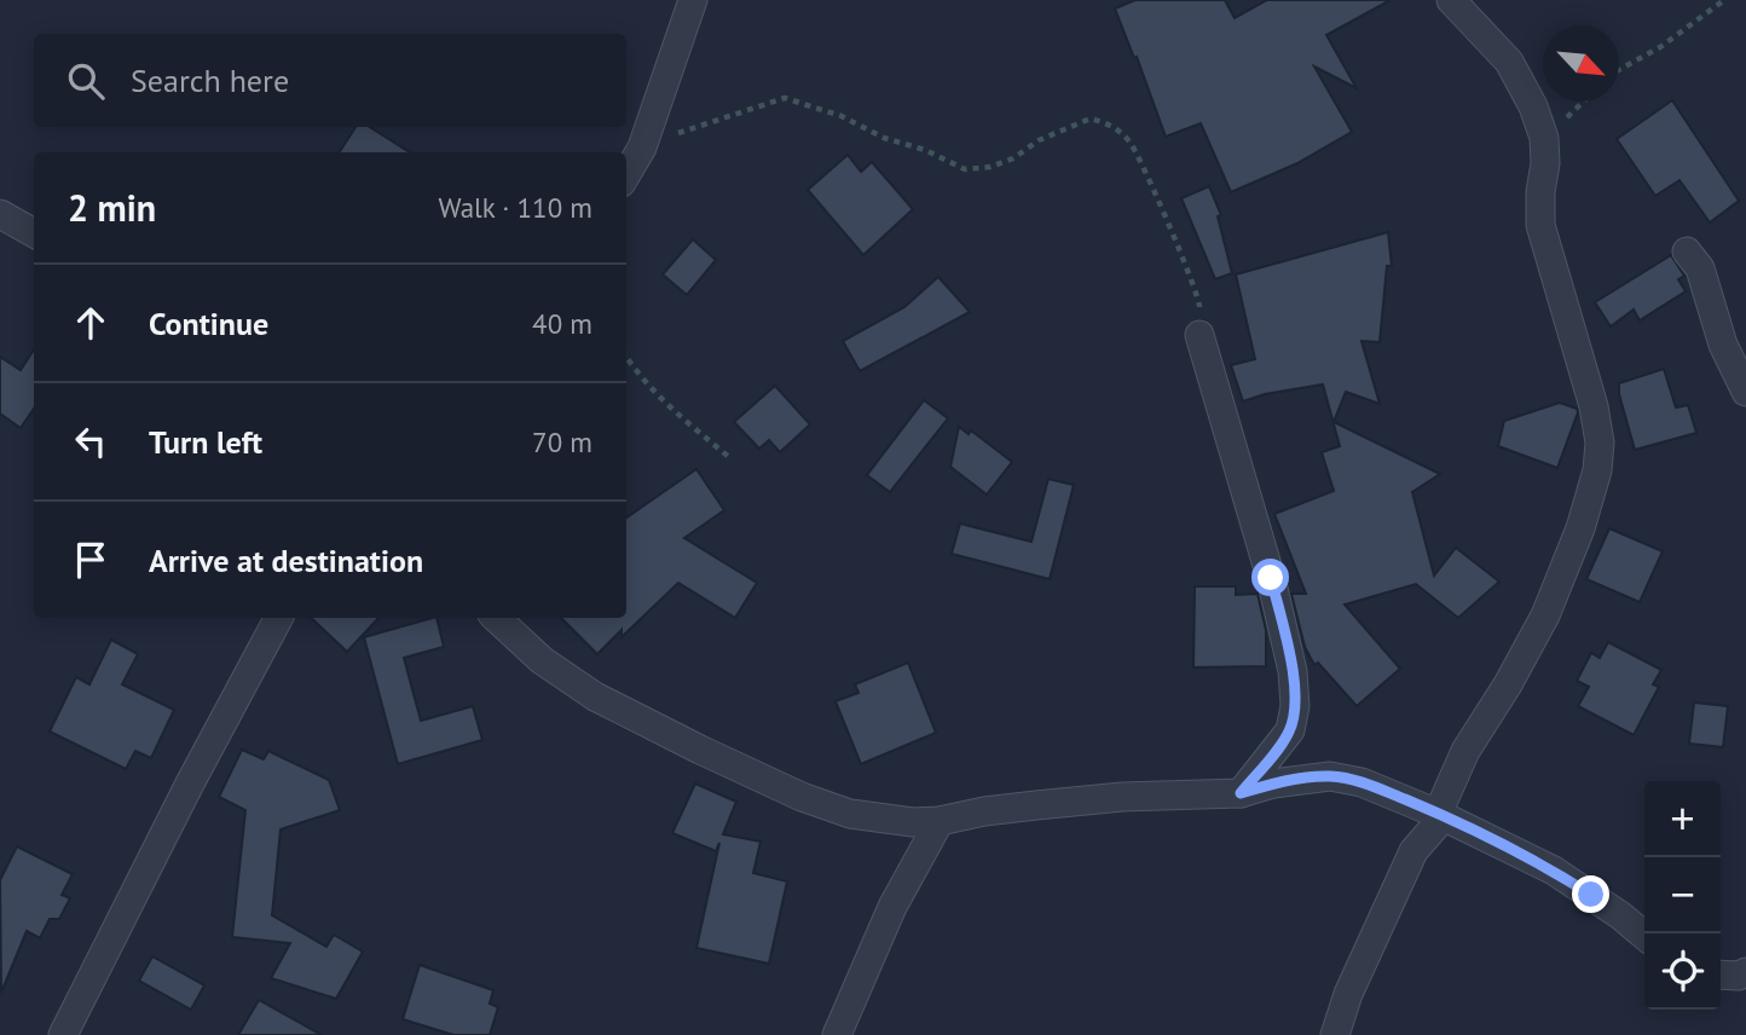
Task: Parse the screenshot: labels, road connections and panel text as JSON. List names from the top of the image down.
{
  "north": "bottom right",
  "page": {
    "search": "Search here",
    "heading": ["2 min", "Walk · 110 m"],
    "list": [
      ["Continue", "40 m"],
      ["Turn left", "70 m"],
      "Arrive at destination"
    ],
    "map_buttons": ["+", "−"]
  }
}
